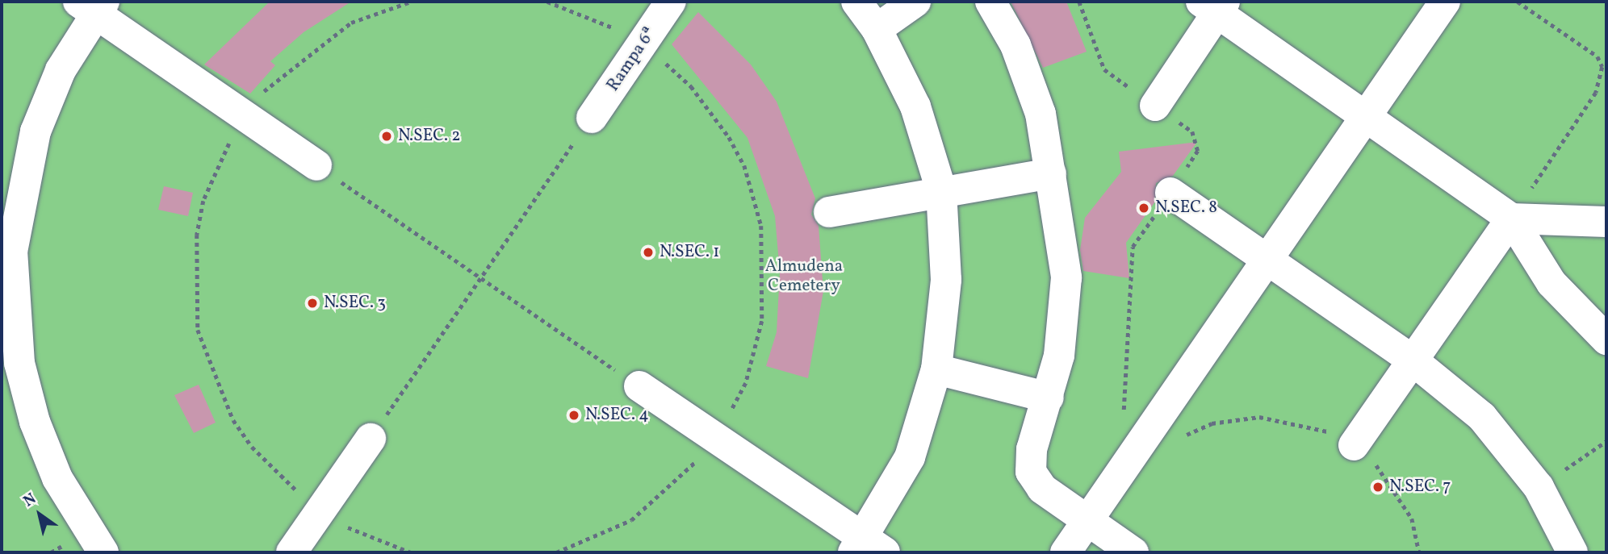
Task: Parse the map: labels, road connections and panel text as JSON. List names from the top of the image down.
{
  "streets": {
    "lane": ["Rampa 6ª"]
  },
  "parks": ["Almudena Cemetery"],
  "places": [
    "N.SEC. 2",
    "N.SEC. 8",
    "N.SEC. 1",
    "N.SEC. 3",
    "N.SEC. 4",
    "N.SEC. 7"
  ],
  "north": "top left"
}
